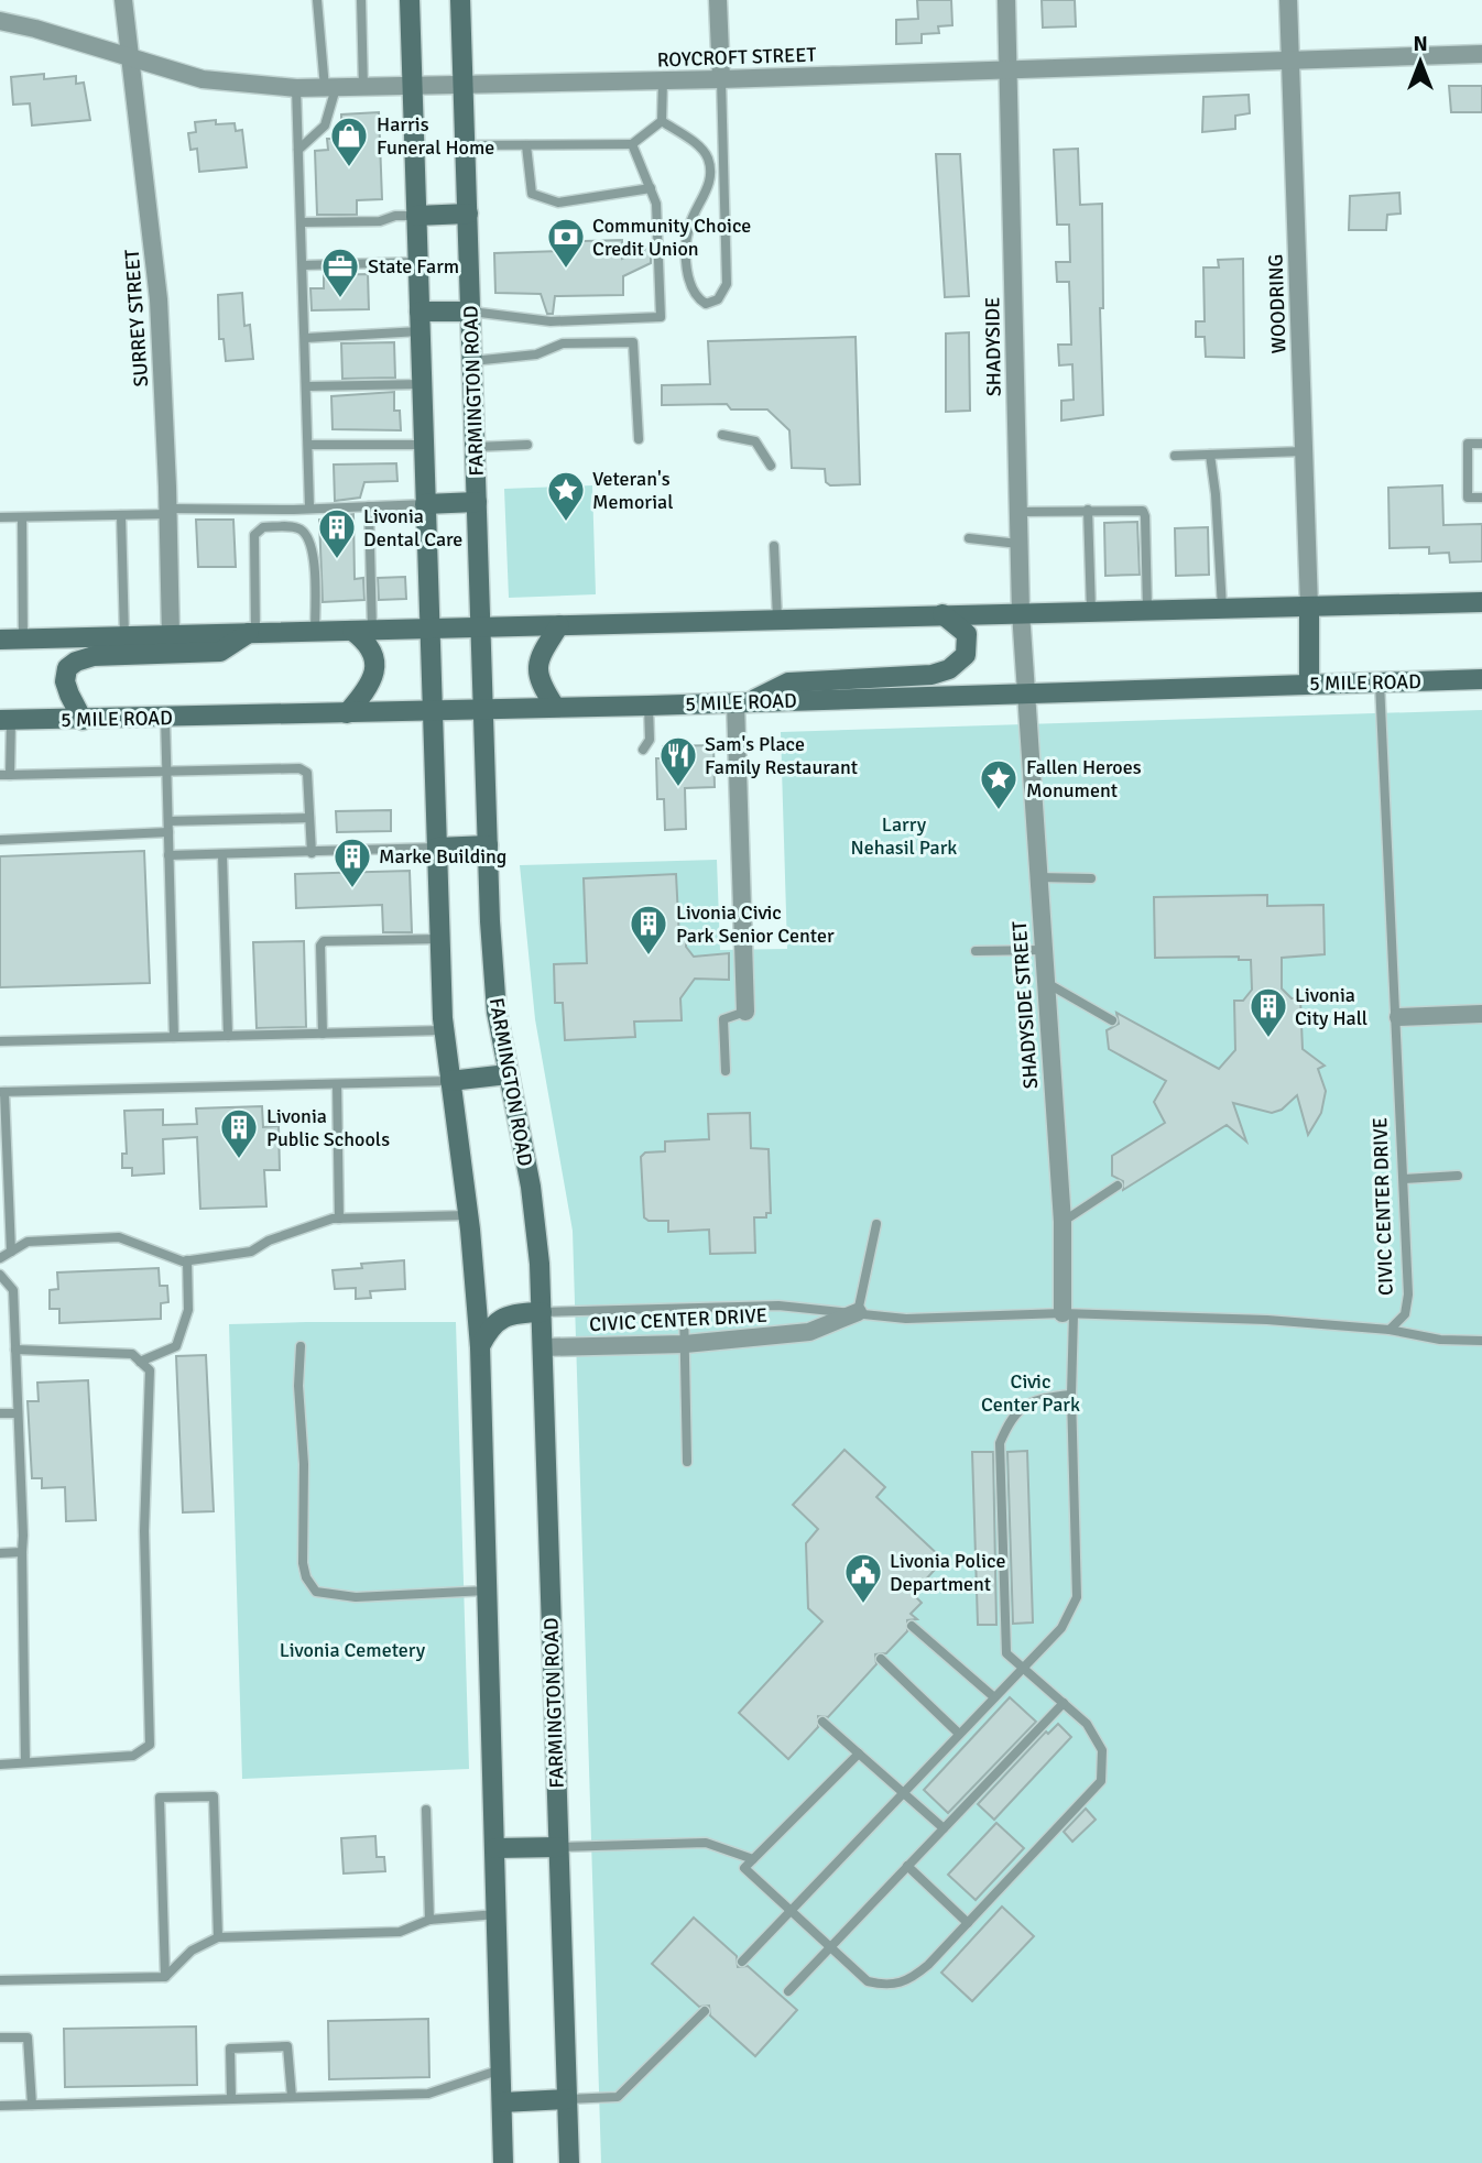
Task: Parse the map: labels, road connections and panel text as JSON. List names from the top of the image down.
{
  "streets": {
    "main road": ["FARMINGTON ROAD", "5 MILE ROAD"],
    "street": [
      "ROYCROFT STREET",
      "WOODRING",
      "SURREY STREET",
      "SHADYSIDE",
      "SHADYSIDE STREET",
      "CIVIC CENTER DRIVE"
    ]
  },
  "crossings": [
    ["ROYCROFT STREET", "WOODRING"],
    ["ROYCROFT STREET", "SURREY STREET"],
    ["ROYCROFT STREET", "SHADYSIDE"],
    ["ROYCROFT STREET", "FARMINGTON ROAD"],
    ["SHADYSIDE", "5 MILE ROAD"],
    ["SHADYSIDE", "SHADYSIDE STREET"],
    ["FARMINGTON ROAD", "5 MILE ROAD"],
    ["FARMINGTON ROAD", "CIVIC CENTER DRIVE"],
    ["5 MILE ROAD", "SHADYSIDE STREET"],
    ["5 MILE ROAD", "CIVIC CENTER DRIVE"],
    ["SHADYSIDE STREET", "CIVIC CENTER DRIVE"]
  ],
  "parks": ["Larry Nehasil Park", "Civic Center Park", "Livonia Cemetery"],
  "places": {
    "shop": ["Harris Funeral Home"],
    "bank": ["Community Choice Credit Union"],
    "office": ["State Farm"],
    "place": ["Veteran's Memorial", "Fallen Heroes Monument"],
    "building": [
      "Livonia Dental Care",
      "Marke Building",
      "Livonia Civic Park Senior Center",
      "Livonia City Hall",
      "Livonia Public Schools"
    ],
    "restaurant": ["Sam's Place Family Restaurant"],
    "public building": ["Livonia Police Department"]
  },
  "north": "top"
}
